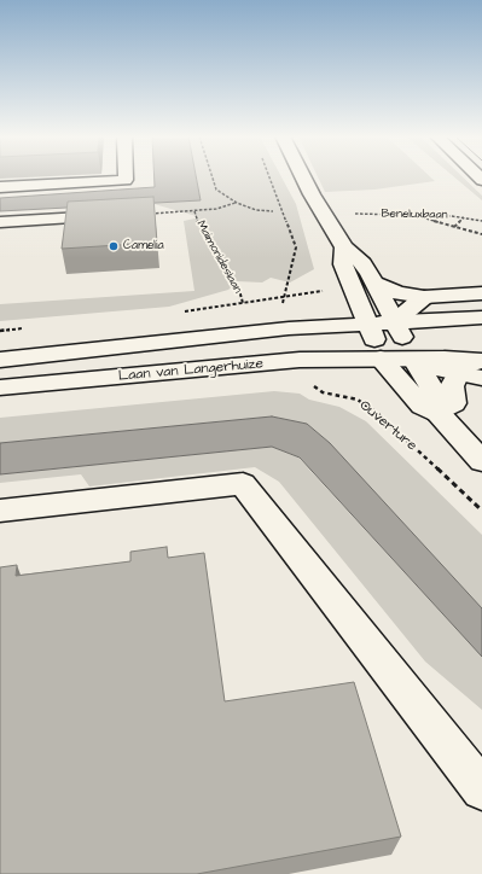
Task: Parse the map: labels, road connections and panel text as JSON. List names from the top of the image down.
{
  "streets": {
    "main road": ["Laan van Langerhuize"],
    "path": ["Beneluxbaan", "Maimonideslaan", "Ouverture"]
  },
  "crossings": [
    ["Laan van Langerhuize", "Ouverture"]
  ],
  "places": ["Camelia"]
}
